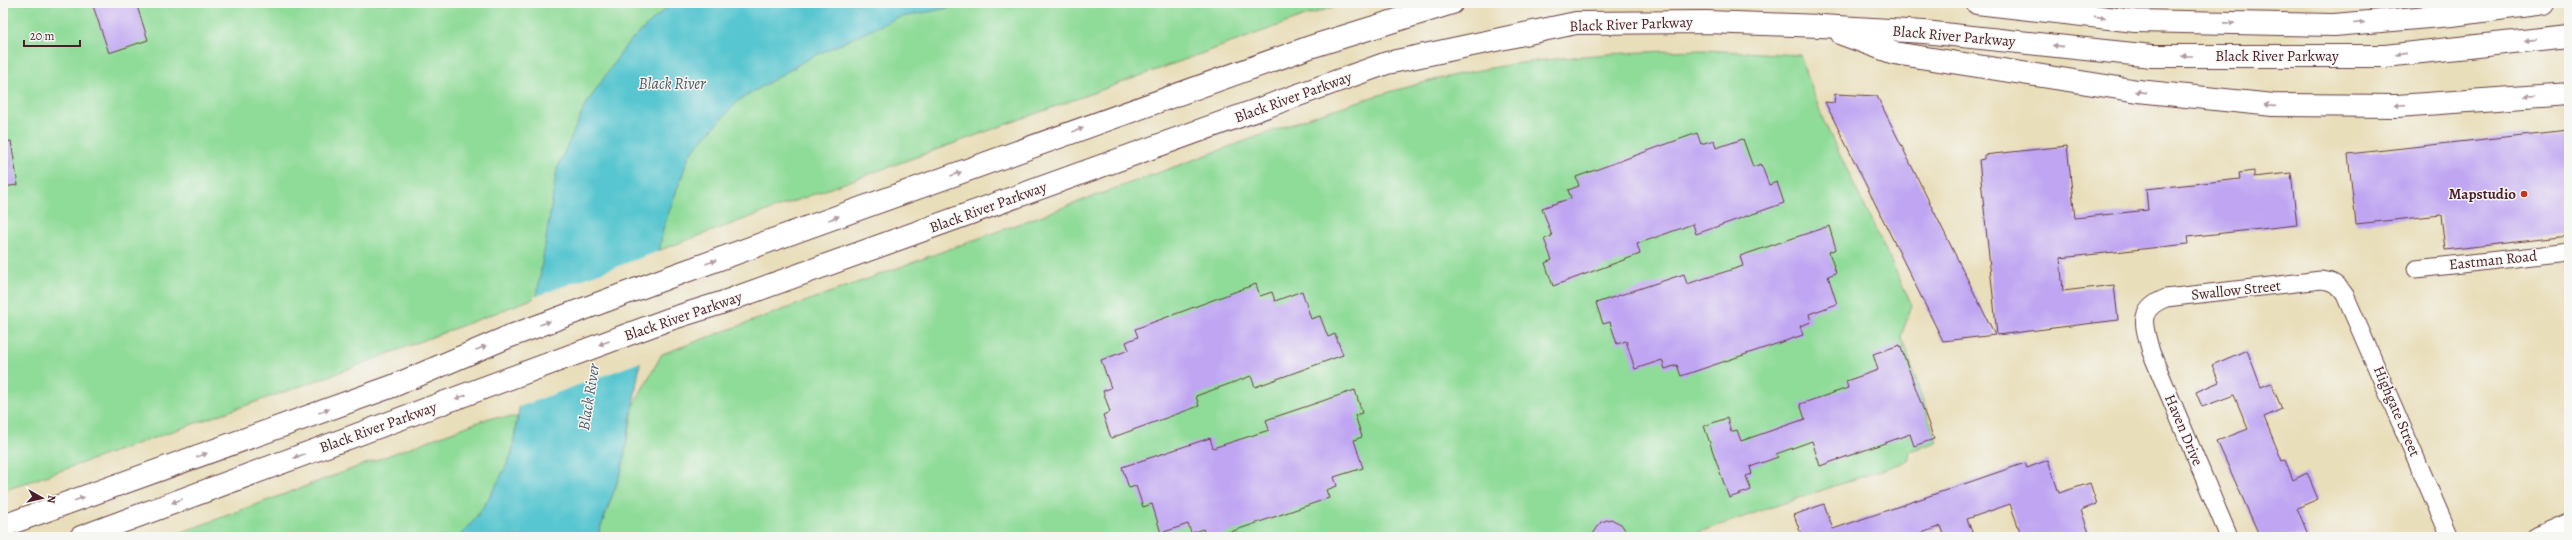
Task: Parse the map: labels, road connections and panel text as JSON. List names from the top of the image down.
{
  "streets": {
    "highway": ["Black River Parkway"],
    "street": [
      "Eastman Road",
      "Swallow Street",
      "Highgate Street",
      "Haven Drive"
    ]
  },
  "crossings": [
    ["Swallow Street", "Highgate Street"],
    ["Swallow Street", "Haven Drive"]
  ],
  "water": ["Black River"],
  "places": ["Mapstudio"],
  "scale_bar": "20 m",
  "north": "right"
}
